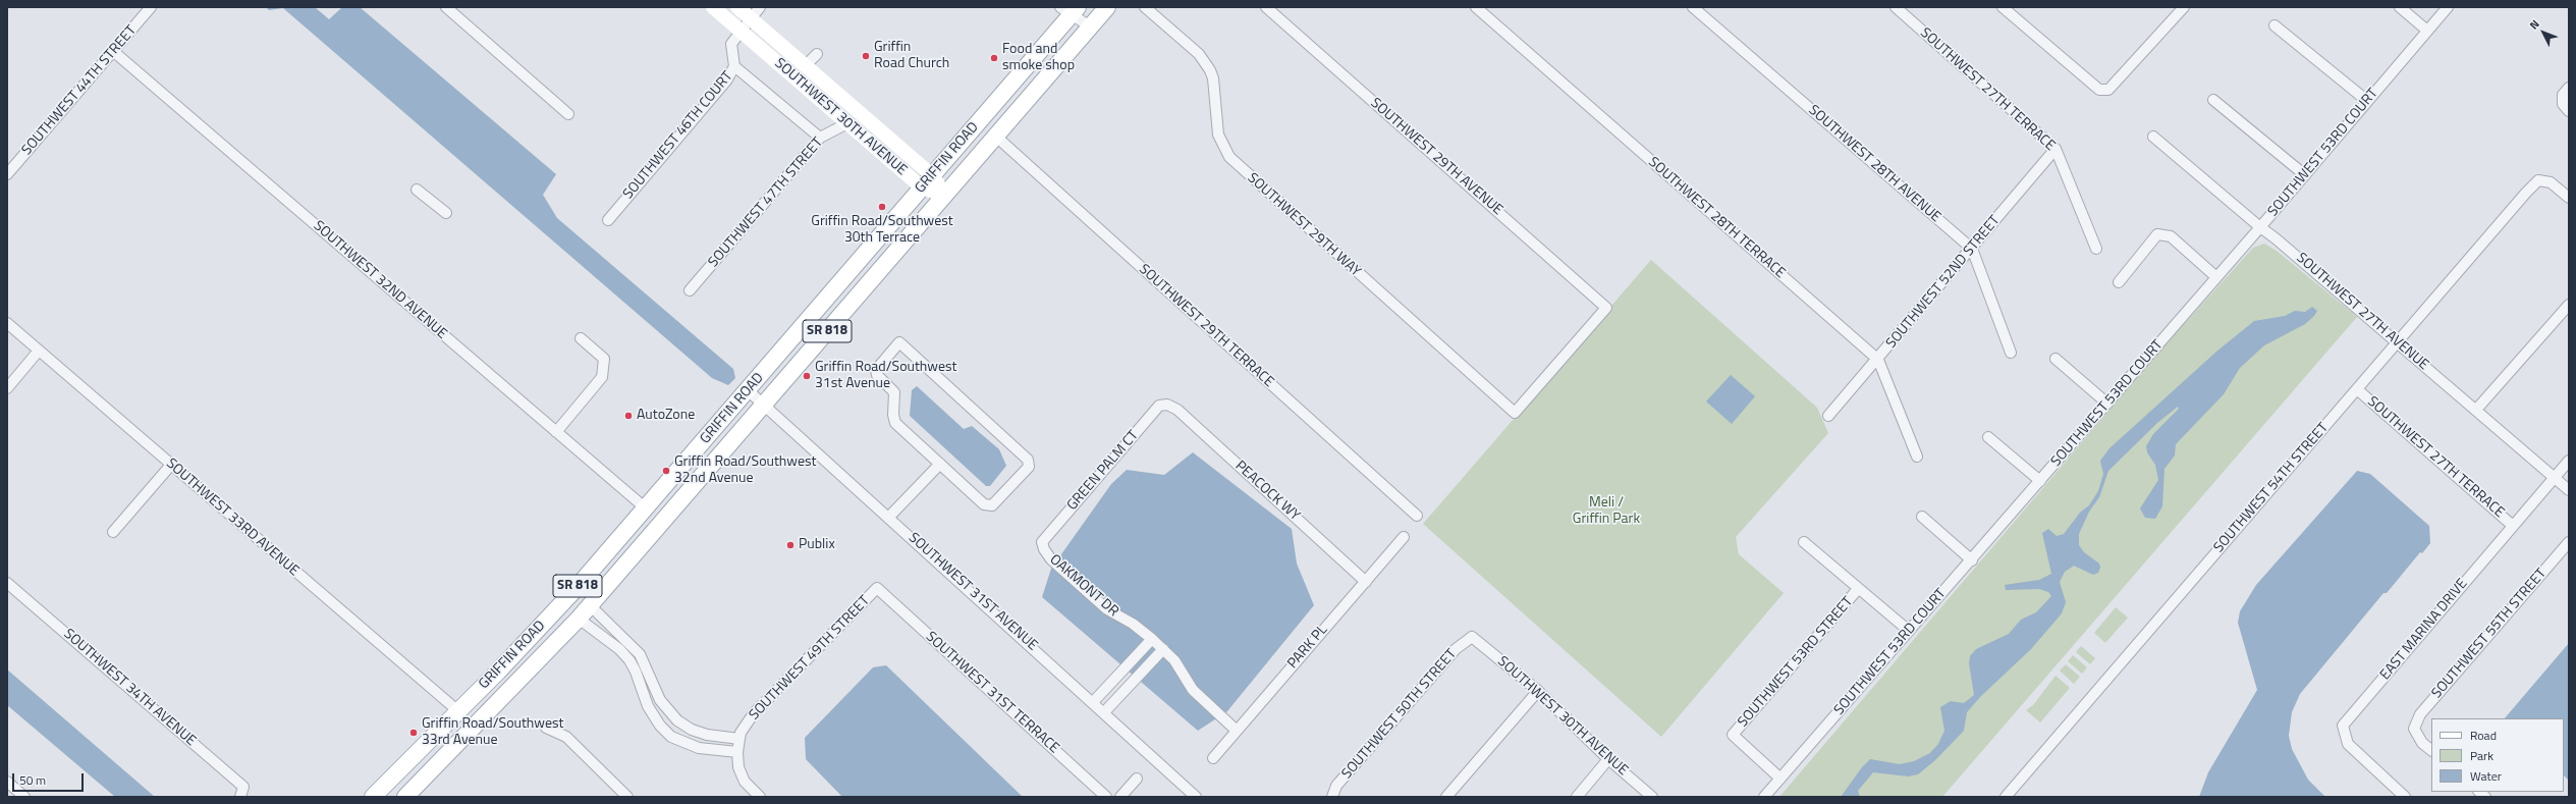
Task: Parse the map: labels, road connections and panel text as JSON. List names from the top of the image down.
{
  "streets": {
    "main road": ["SOUTHWEST 30TH AVENUE", "GRIFFIN ROAD", "SR 818"],
    "street": [
      "SOUTHWEST 27TH TERRACE",
      "SOUTHWEST 44TH STREET",
      "SOUTHWEST 46TH COURT",
      "SOUTHWEST 53RD COURT",
      "SOUTHWEST 29TH AVENUE",
      "SOUTHWEST 28TH AVENUE",
      "SOUTHWEST 47TH STREET",
      "SOUTHWEST 28TH TERRACE",
      "SOUTHWEST 29TH WAY",
      "SOUTHWEST 32ND AVENUE",
      "SOUTHWEST 52ND STREET",
      "SOUTHWEST 27TH AVENUE",
      "SOUTHWEST 29TH TERRACE",
      "GREEN PALM CT",
      "SOUTHWEST 54TH STREET",
      "PEACOCK WY",
      "SOUTHWEST 33RD AVENUE",
      "OAKMONT DR",
      "SOUTHWEST 31ST AVENUE",
      "EAST MARINA DRIVE",
      "SOUTHWEST 55TH STREET",
      "PARK PL",
      "SOUTHWEST 49TH STREET",
      "SOUTHWEST 53RD STREET",
      "SOUTHWEST 34TH AVENUE",
      "SOUTHWEST 31ST TERRACE",
      "SOUTHWEST 50TH STREET"
    ]
  },
  "crossings": [
    ["SOUTHWEST 27TH TERRACE", "SOUTHWEST 52ND STREET"],
    ["SOUTHWEST 27TH TERRACE", "SOUTHWEST 54TH STREET"],
    ["SOUTHWEST 27TH TERRACE", "EAST MARINA DRIVE"],
    ["SOUTHWEST 44TH STREET", "SOUTHWEST 32ND AVENUE"],
    ["SOUTHWEST 30TH AVENUE", "SOUTHWEST 46TH COURT"],
    ["SOUTHWEST 30TH AVENUE", "GRIFFIN ROAD"],
    ["SOUTHWEST 30TH AVENUE", "SOUTHWEST 47TH STREET"],
    ["SOUTHWEST 30TH AVENUE", "SOUTHWEST 50TH STREET"],
    ["SOUTHWEST 53RD COURT", "SOUTHWEST 27TH AVENUE"],
    ["SOUTHWEST 53RD COURT", "SOUTHWEST 53RD STREET"],
    ["SOUTHWEST 29TH AVENUE", "SOUTHWEST 29TH WAY"],
    ["GRIFFIN ROAD", "SOUTHWEST 32ND AVENUE"],
    ["GRIFFIN ROAD", "SOUTHWEST 29TH TERRACE"],
    ["GRIFFIN ROAD", "SOUTHWEST 33RD AVENUE"],
    ["GRIFFIN ROAD", "SOUTHWEST 31ST AVENUE"],
    ["SOUTHWEST 28TH AVENUE", "SOUTHWEST 52ND STREET"],
    ["SOUTHWEST 28TH TERRACE", "SOUTHWEST 52ND STREET"],
    ["SOUTHWEST 27TH AVENUE", "SOUTHWEST 54TH STREET"],
    ["SOUTHWEST 27TH AVENUE", "EAST MARINA DRIVE"],
    ["GREEN PALM CT", "PEACOCK WY"],
    ["GREEN PALM CT", "OAKMONT DR"],
    ["PEACOCK WY", "PARK PL"],
    ["SOUTHWEST 49TH STREET", "SOUTHWEST 31ST TERRACE"]
  ],
  "parks": ["Meli / Griffin Park"],
  "places": [
    "Griffin Road Church",
    "Food and smoke shop",
    "Griffin Road/Southwest 30th Terrace",
    "Griffin Road/Southwest 31st Avenue",
    "AutoZone",
    "Griffin Road/Southwest 32nd Avenue",
    "Publix",
    "Griffin Road/Southwest 33rd Avenue"
  ],
  "legend": ["Road", "Park", "Water"],
  "scale_bar": "50 m",
  "north": "top left"
}
